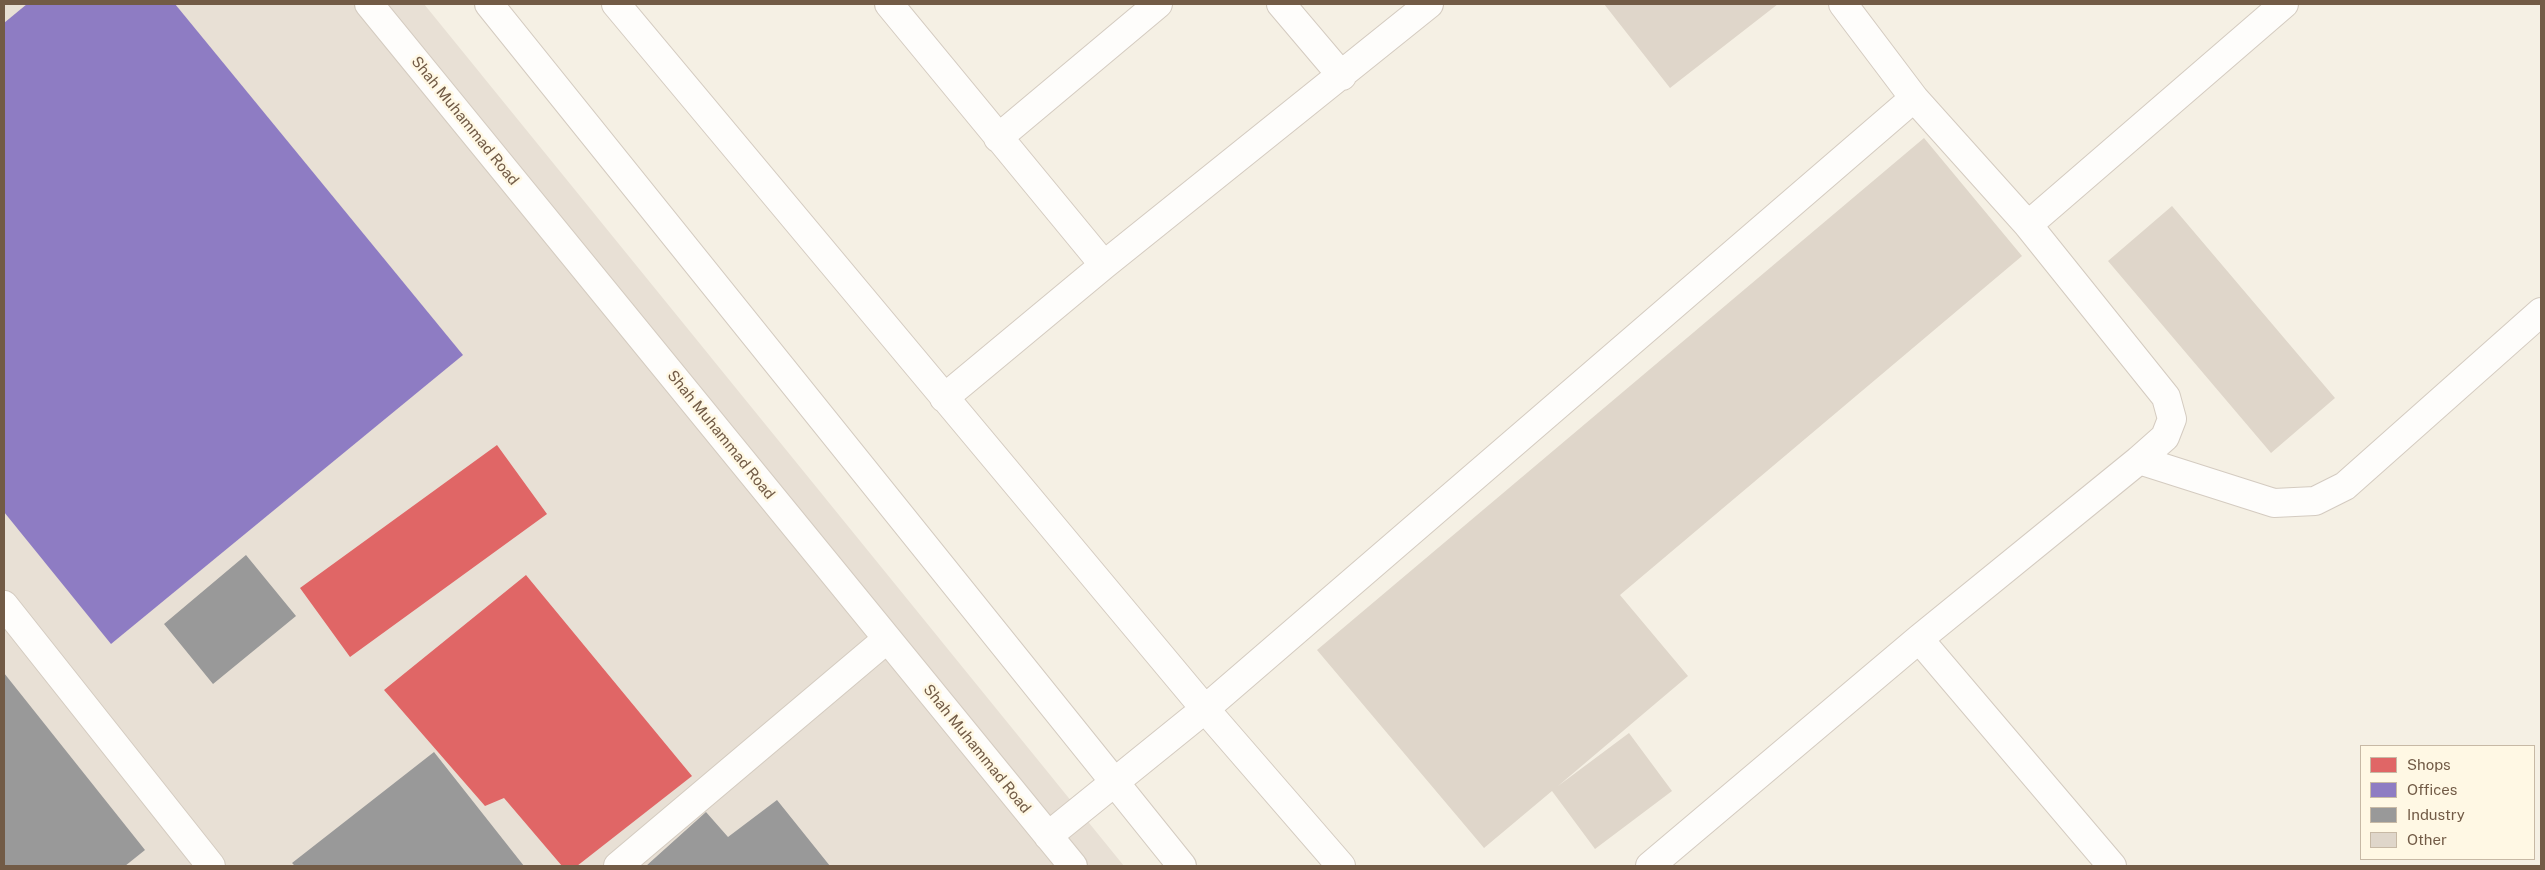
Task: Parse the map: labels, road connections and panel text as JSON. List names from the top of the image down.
{
  "streets": {
    "street": ["Shah Muhammad Road"]
  },
  "legend": [
    "Shops",
    "Offices",
    "Industry",
    "Other"
  ]
}
